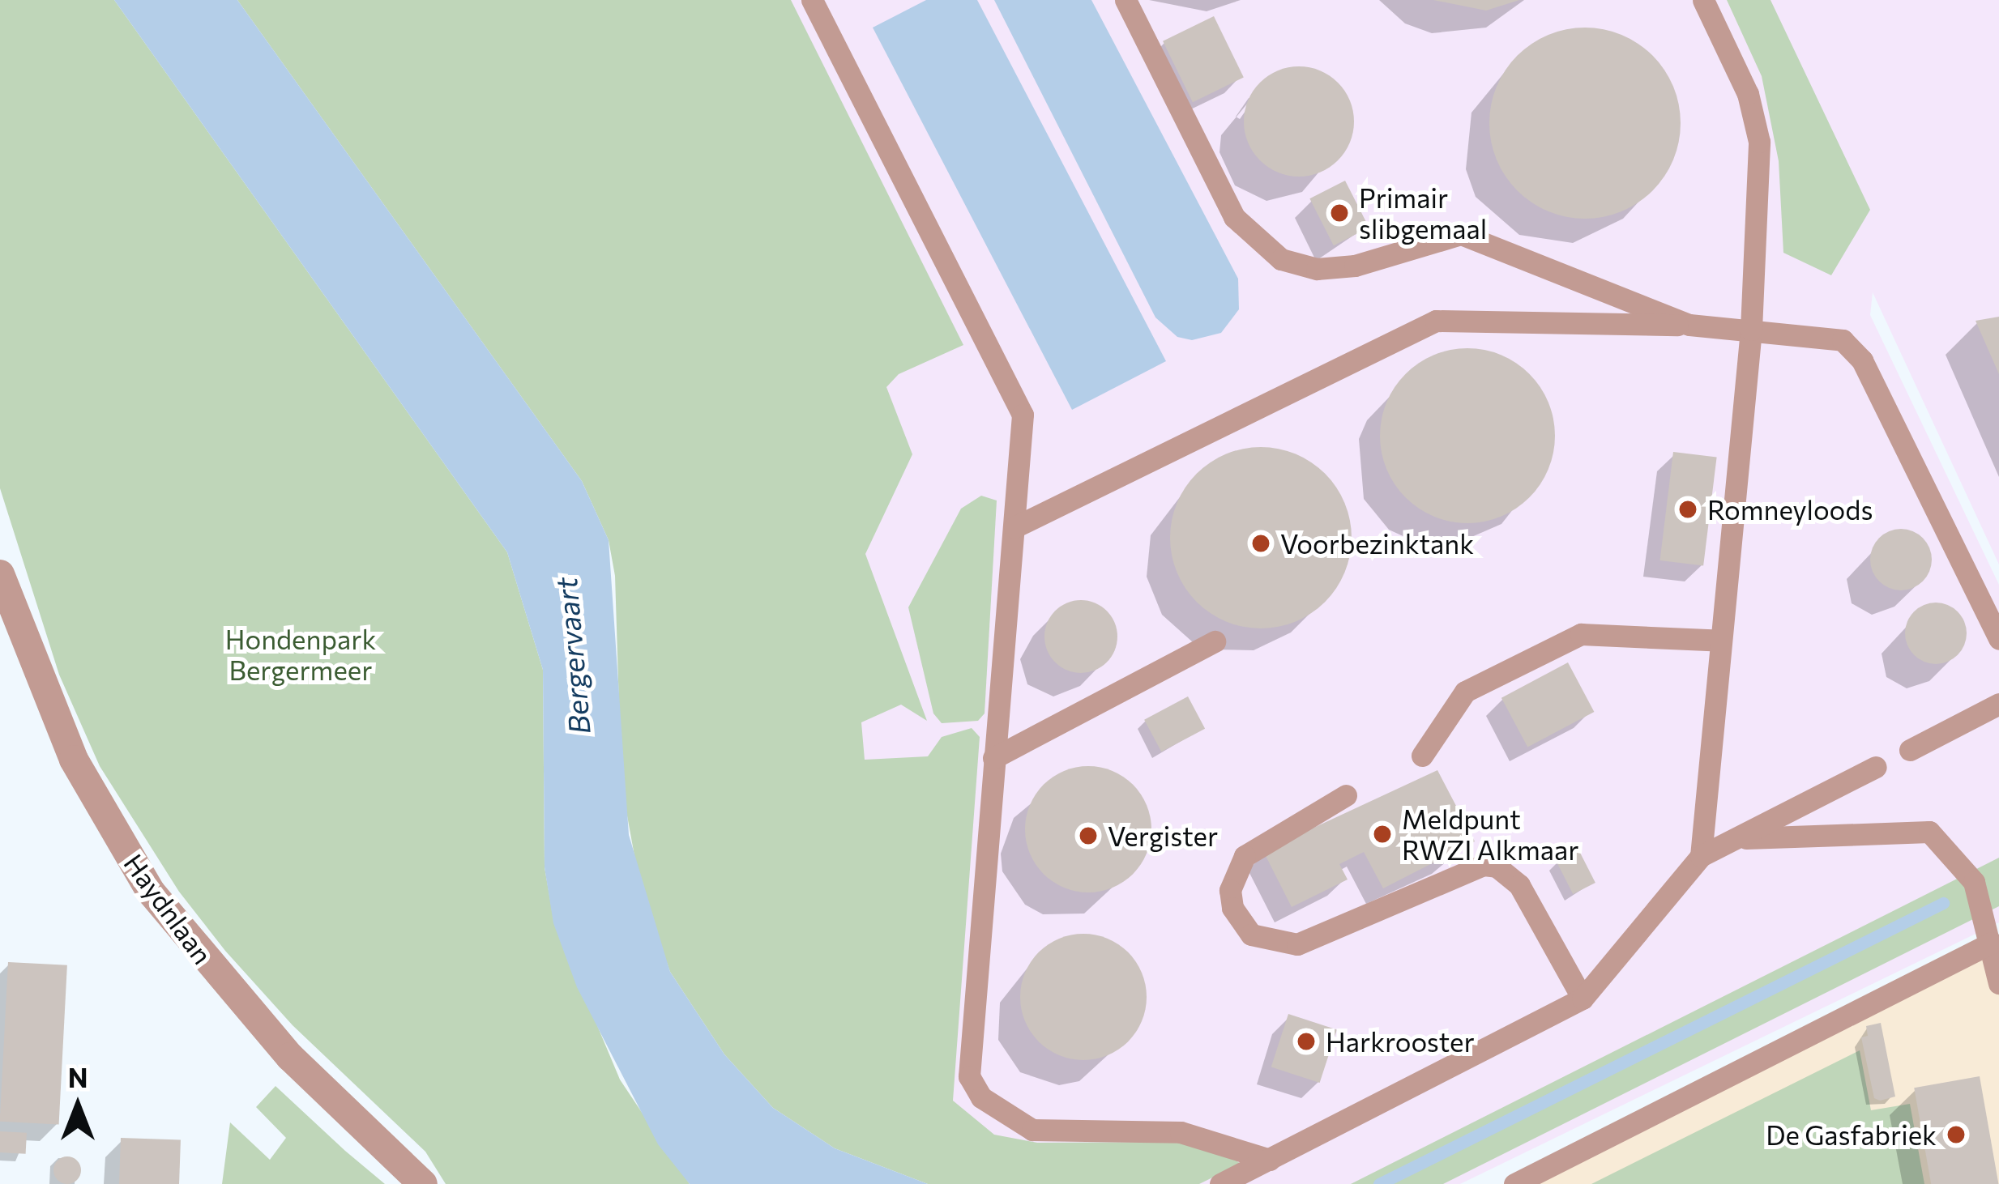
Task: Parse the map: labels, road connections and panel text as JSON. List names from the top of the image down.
{
  "streets": {
    "street": ["Haydnlaan"]
  },
  "water": ["Bergervaart"],
  "parks": ["Hondenpark Bergermeer"],
  "places": [
    "Primair slibgemaal",
    "Romneyloods",
    "Voorbezinktank",
    "Meldpunt RWZI Alkmaar",
    "Vergister",
    "Harkrooster",
    "De Gasfabriek"
  ],
  "north": "top"
}
